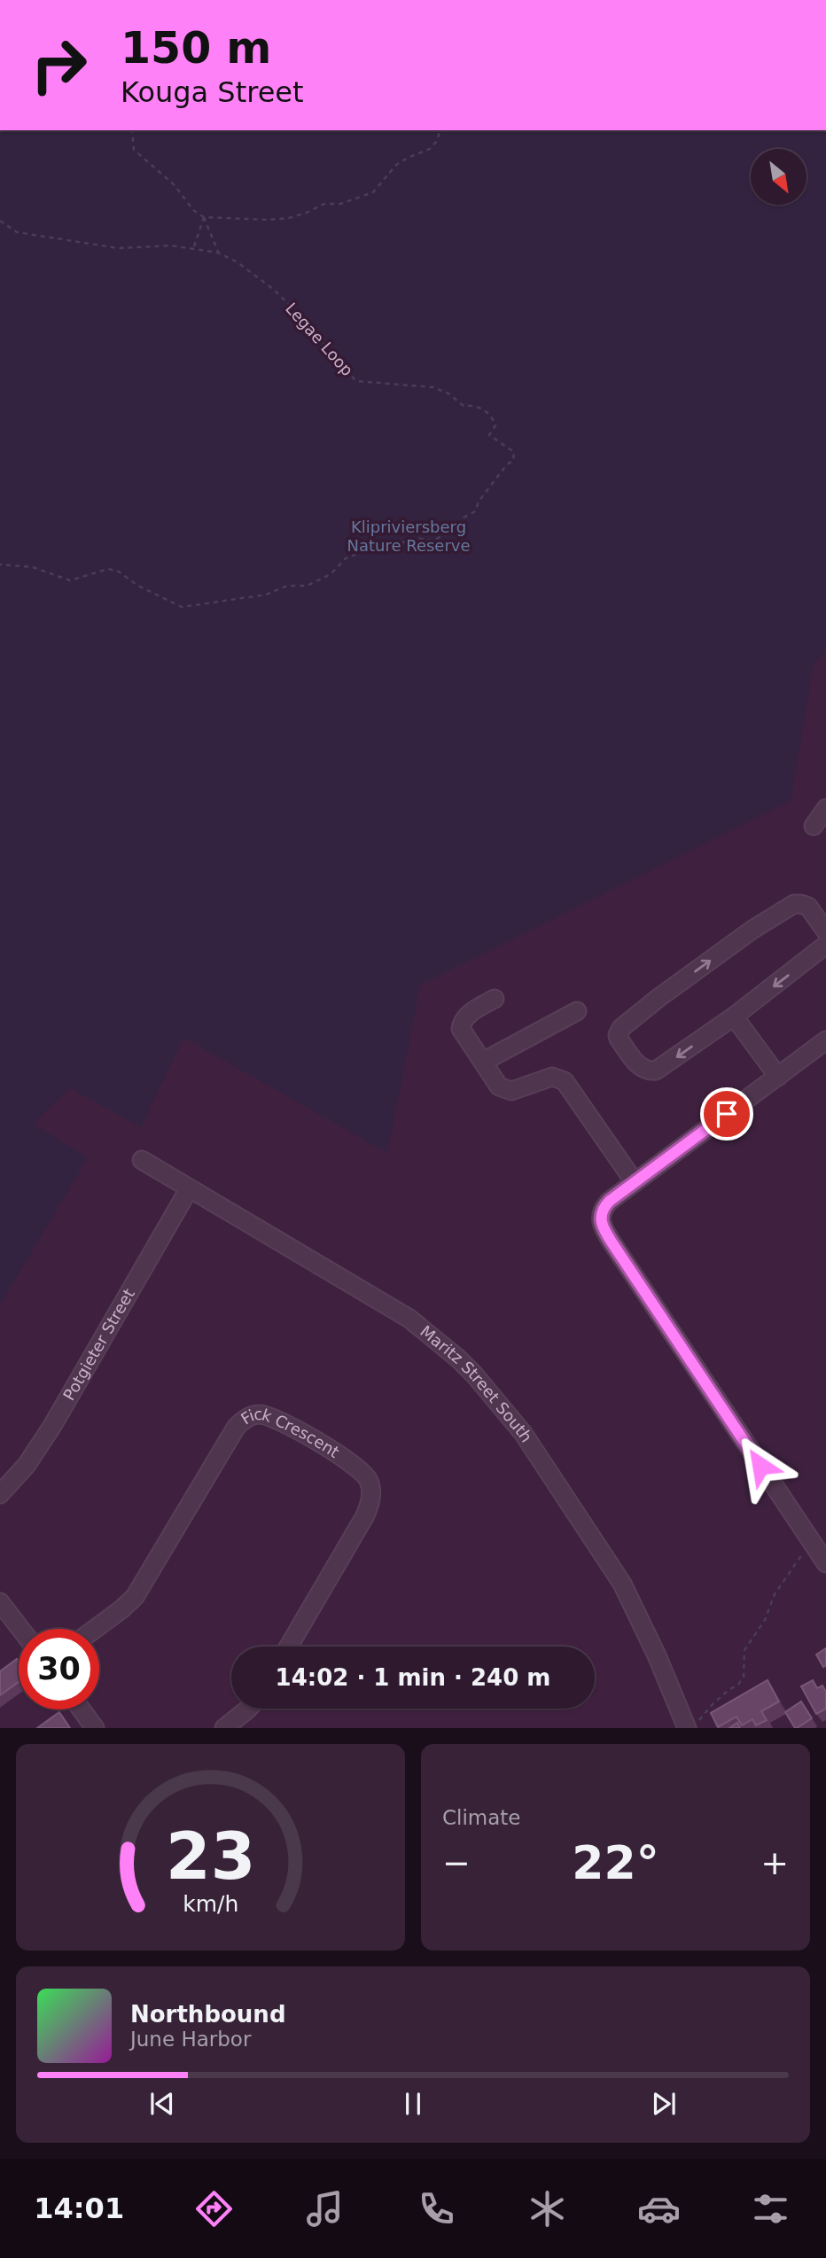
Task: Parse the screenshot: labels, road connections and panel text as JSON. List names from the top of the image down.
{
  "streets": {
    "street": ["Potgieter Street", "Maritz Street South", "Fick Crescent"],
    "path": ["Legae Loop"]
  },
  "crossings": [
    ["Potgieter Street", "Maritz Street South"]
  ],
  "parks": ["Klipriviersberg Nature Reserve"],
  "north": "bottom right",
  "page": {
    "turn": ["150 m", "Kouga Street"],
    "limit": "30",
    "trip": "14:02 · 1 min · 240 m",
    "tile": "Climate",
    "heat": ["−", "22°", "+"],
    "song": ["Northbound", "June Harbor"],
    "tabs": "14:01",
    "gauge": ["23", "km/h"]
  }
}
